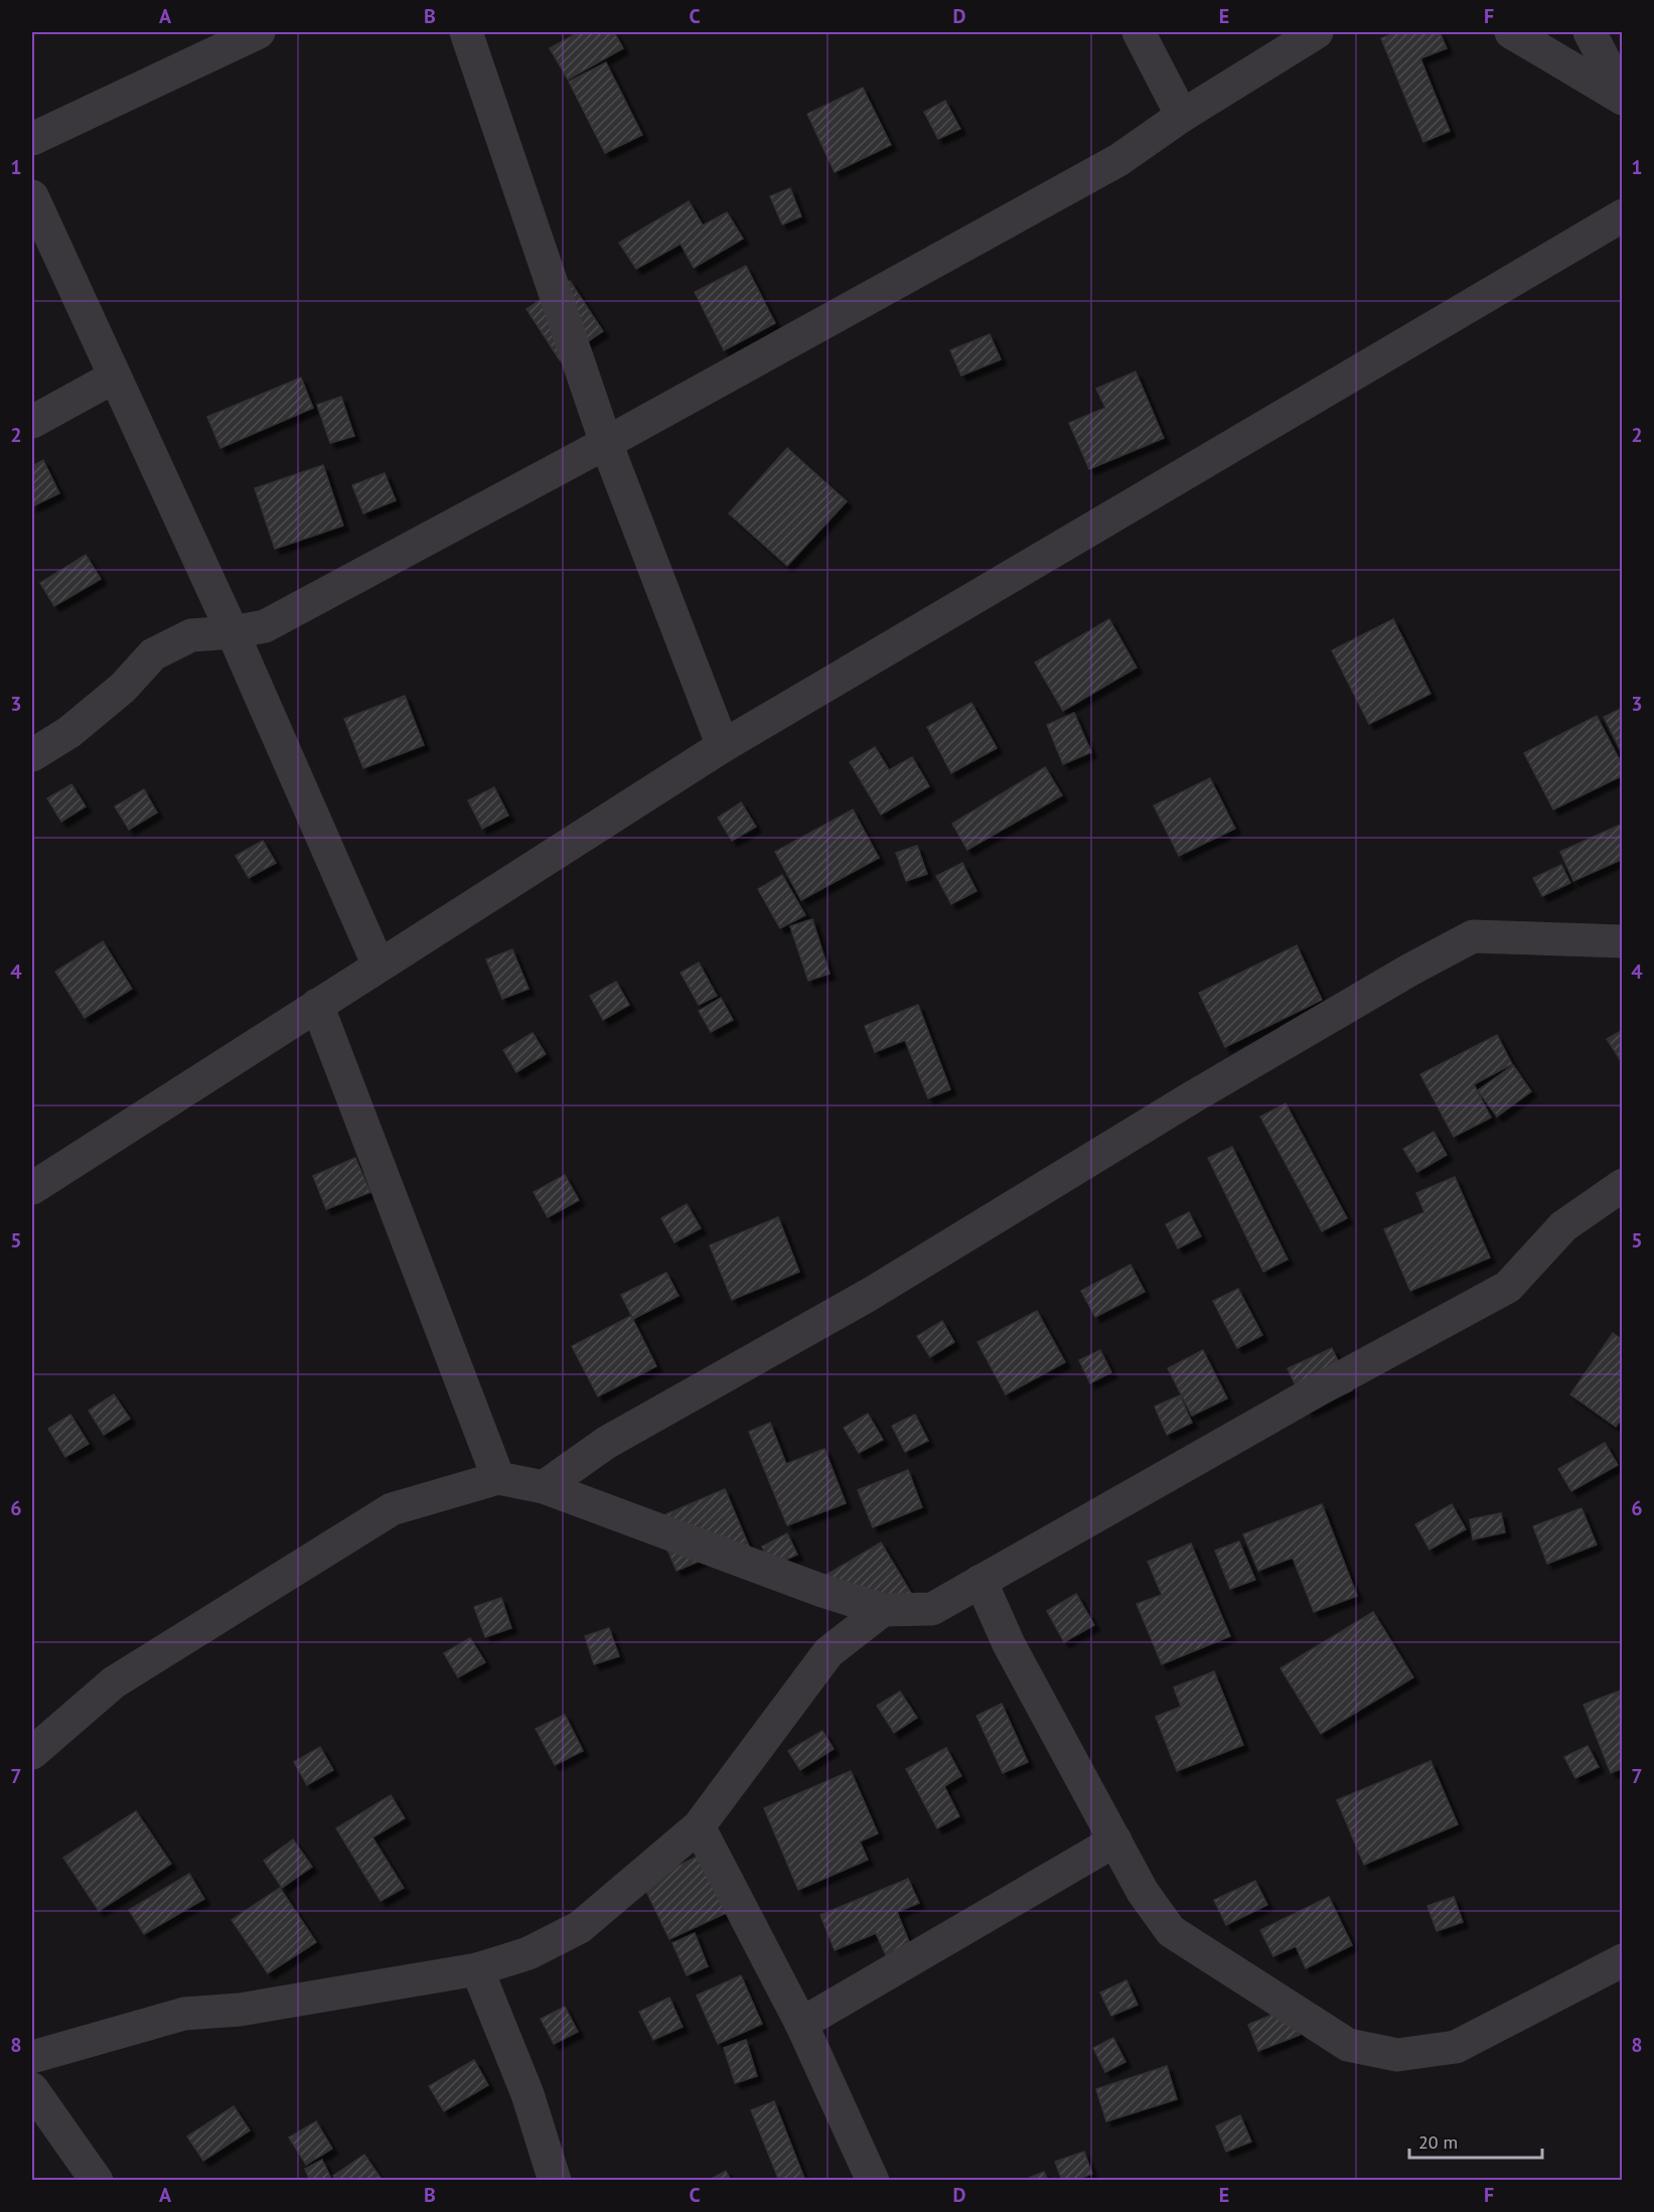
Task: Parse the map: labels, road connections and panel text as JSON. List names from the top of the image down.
{
  "scale_bar": "20 m",
  "grid": {
    "columns": [
      "A",
      "B",
      "C",
      "D",
      "E",
      "F"
    ],
    "rows": [
      "1",
      "2",
      "3",
      "4",
      "5",
      "6",
      "7",
      "8"
    ]
  }
}
